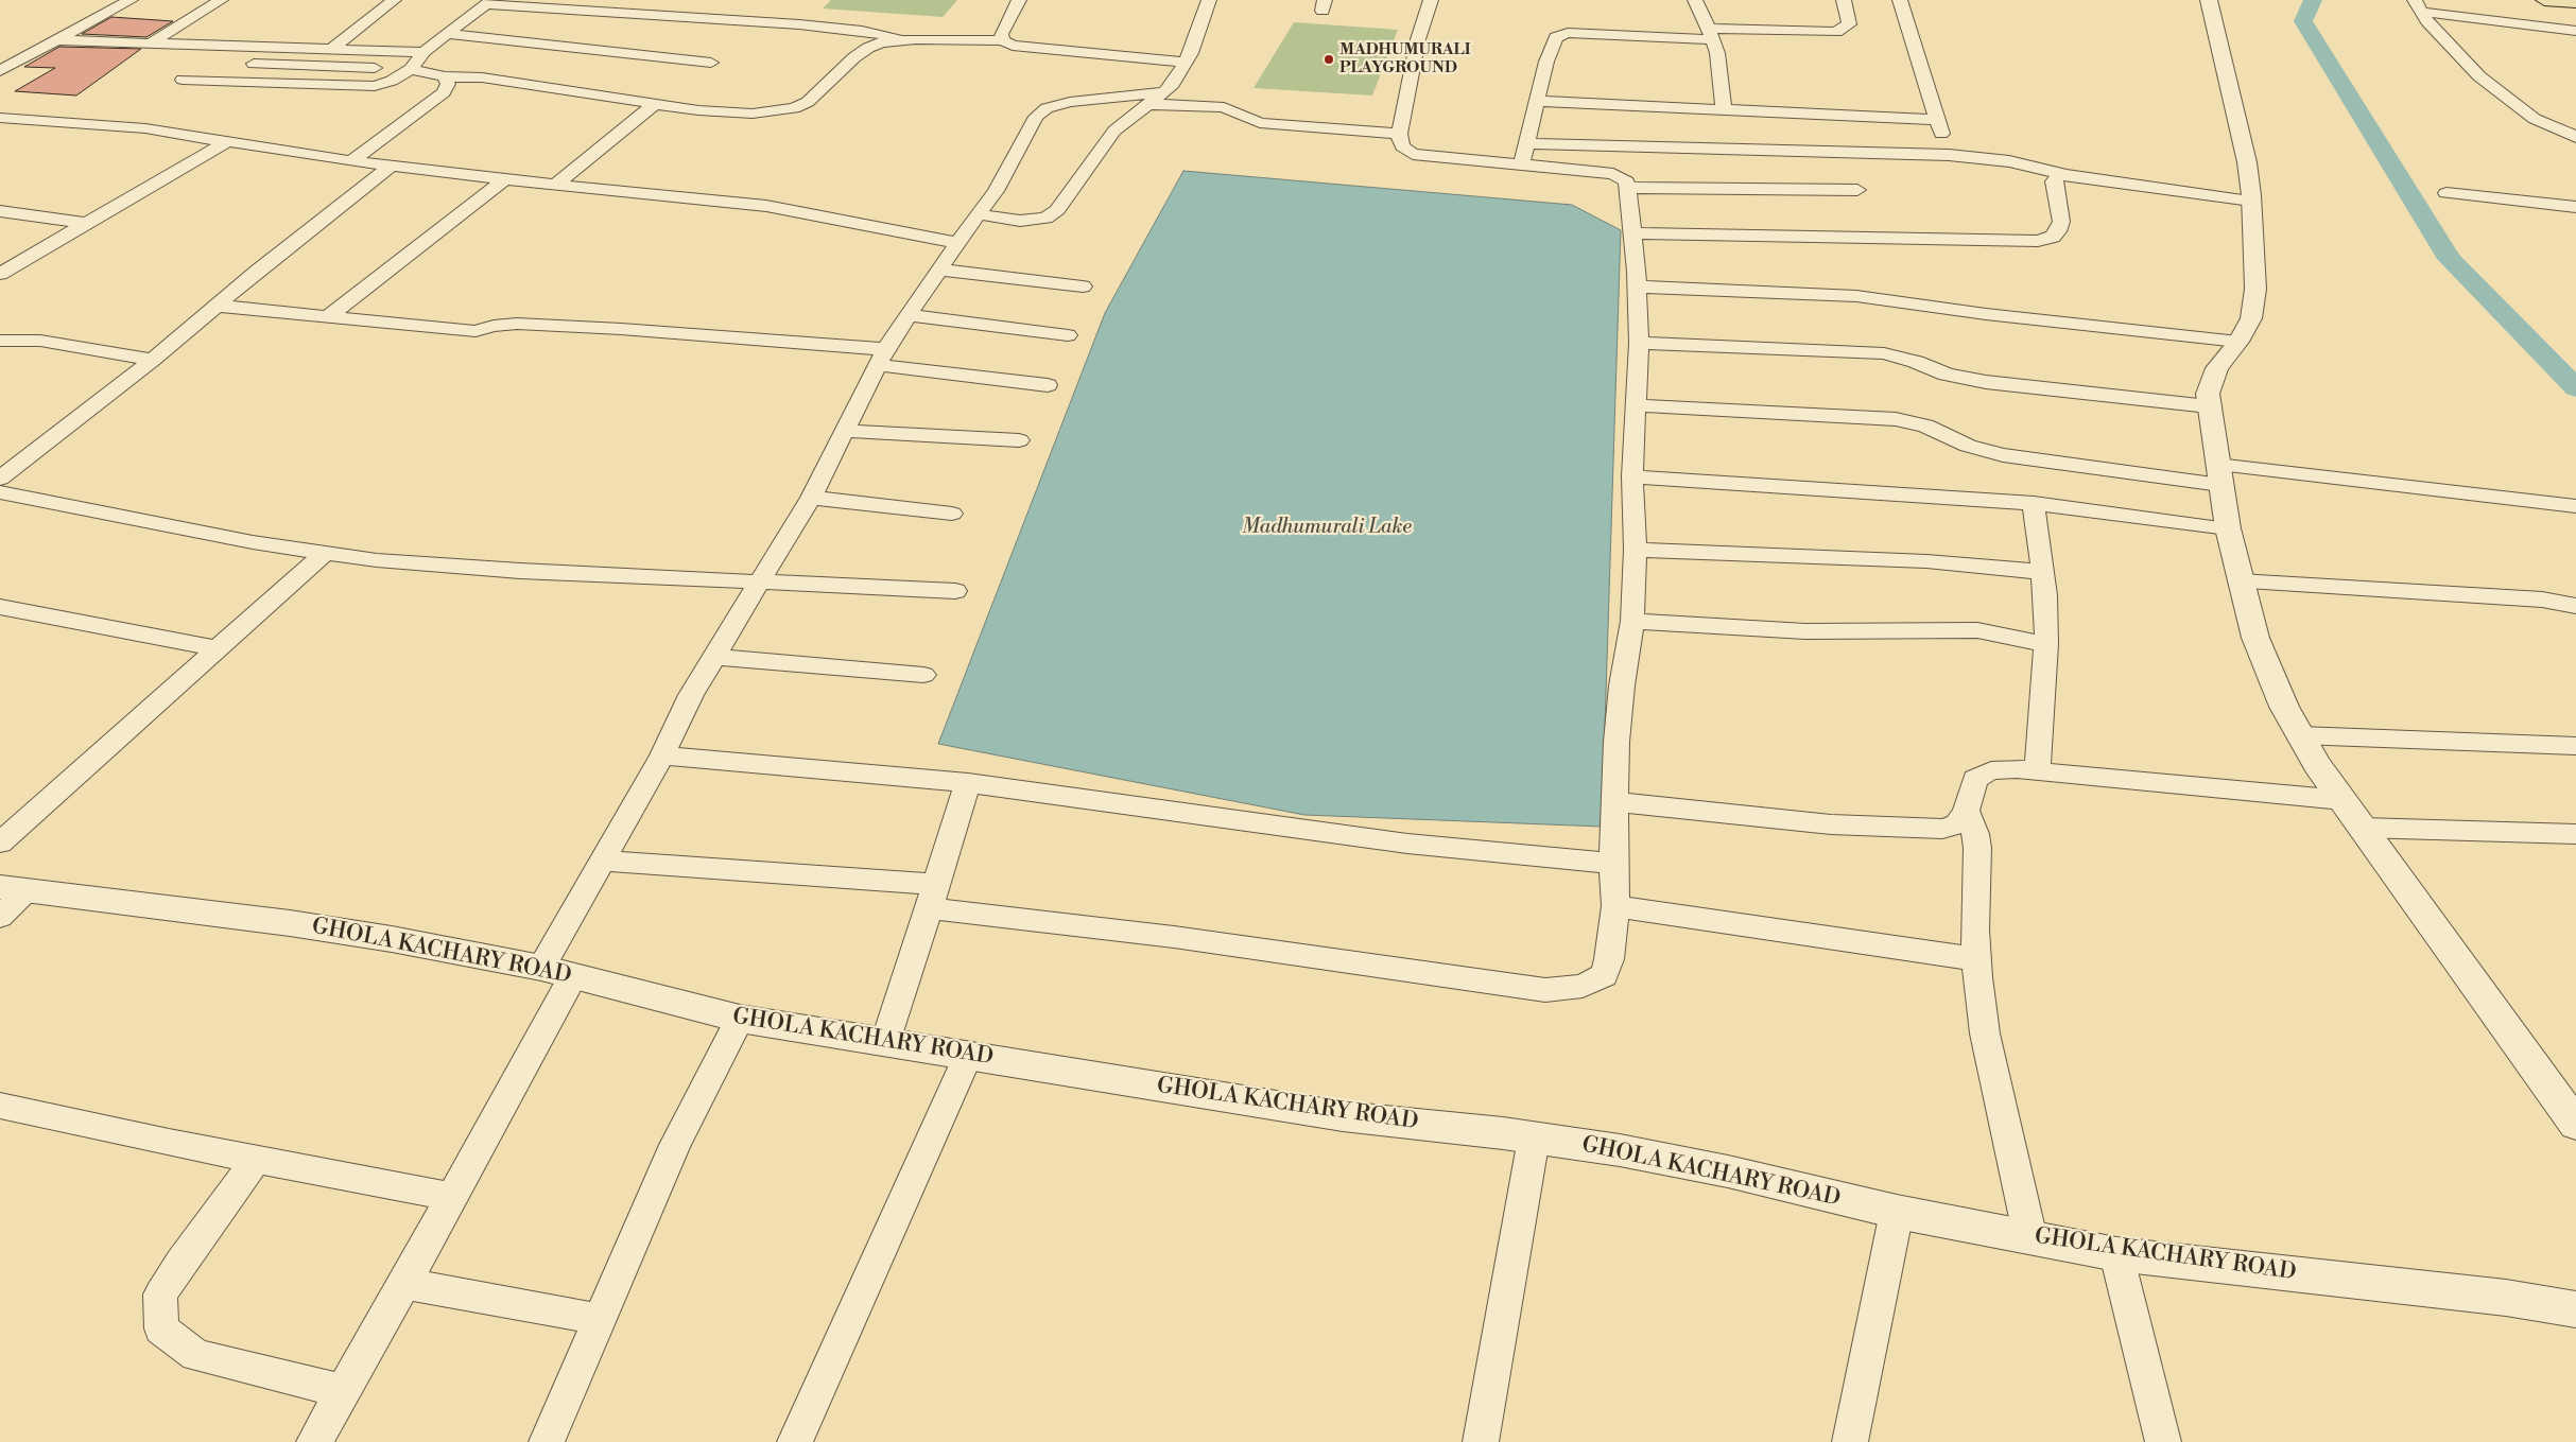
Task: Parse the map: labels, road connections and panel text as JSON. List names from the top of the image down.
{
  "streets": {
    "street": ["GHOLA KACHARY ROAD"]
  },
  "water": ["Madhumurali Lake"],
  "places": ["MADHUMURALI PLAYGROUND"]
}
